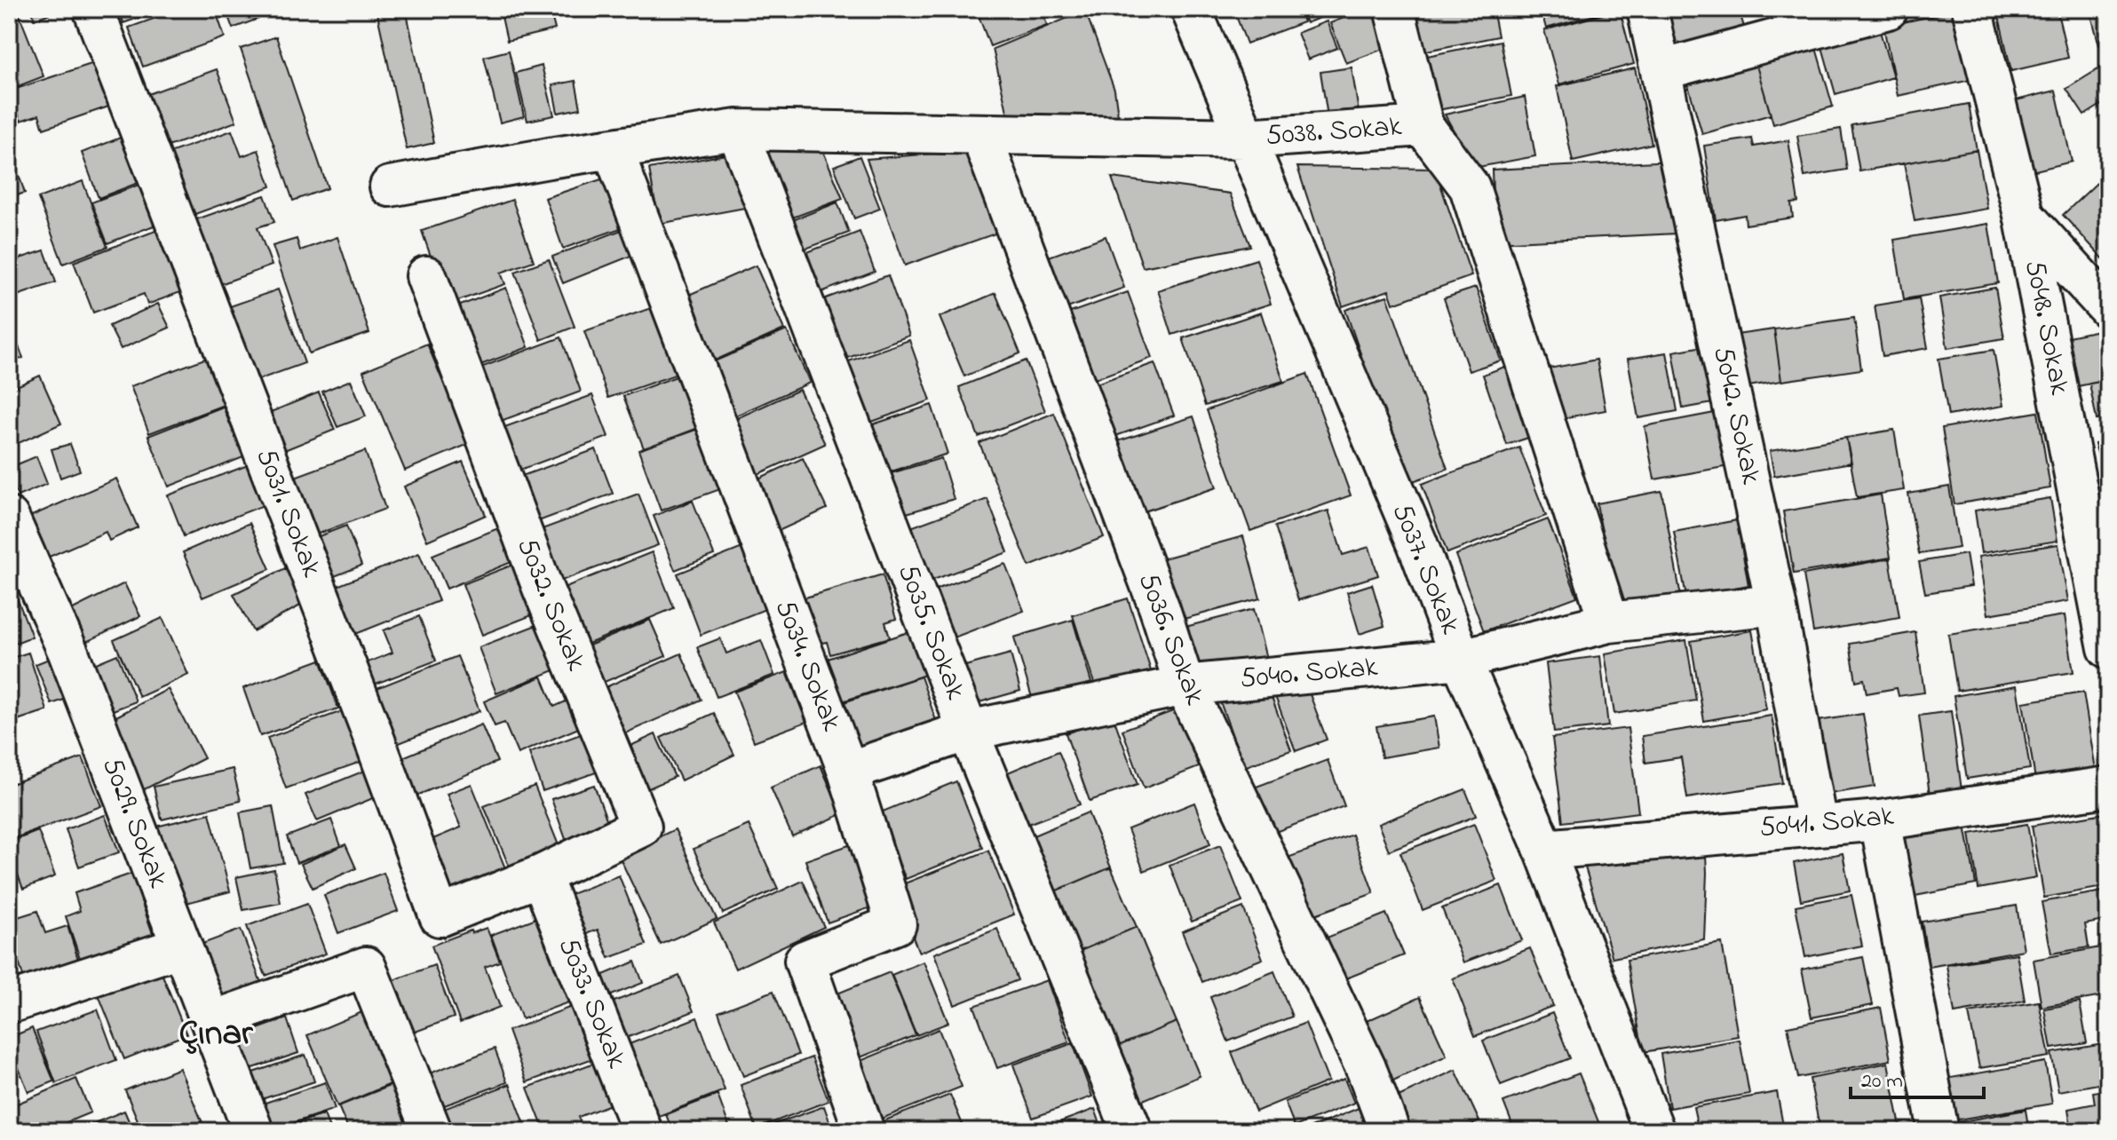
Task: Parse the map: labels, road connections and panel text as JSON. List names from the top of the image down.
{
  "streets": {
    "street": [
      "5038. Sokak",
      "5048. Sokak",
      "5042. Sokak",
      "5031. Sokak",
      "5037. Sokak",
      "5032. Sokak",
      "5035. Sokak",
      "5036. Sokak",
      "5034. Sokak",
      "5040. Sokak",
      "5029. Sokak",
      "5041. Sokak",
      "5033. Sokak"
    ]
  },
  "crossings": [
    ["5038. Sokak", "5037. Sokak"],
    ["5038. Sokak", "5035. Sokak"],
    ["5038. Sokak", "5036. Sokak"],
    ["5038. Sokak", "5034. Sokak"],
    ["5042. Sokak", "5040. Sokak"],
    ["5042. Sokak", "5041. Sokak"],
    ["5031. Sokak", "5032. Sokak"],
    ["5031. Sokak", "5033. Sokak"],
    ["5037. Sokak", "5040. Sokak"],
    ["5037. Sokak", "5041. Sokak"],
    ["5032. Sokak", "5033. Sokak"],
    ["5035. Sokak", "5040. Sokak"],
    ["5036. Sokak", "5040. Sokak"],
    ["5034. Sokak", "5040. Sokak"]
  ],
  "districts": ["Çınar"],
  "scale_bar": "20 m"
}
